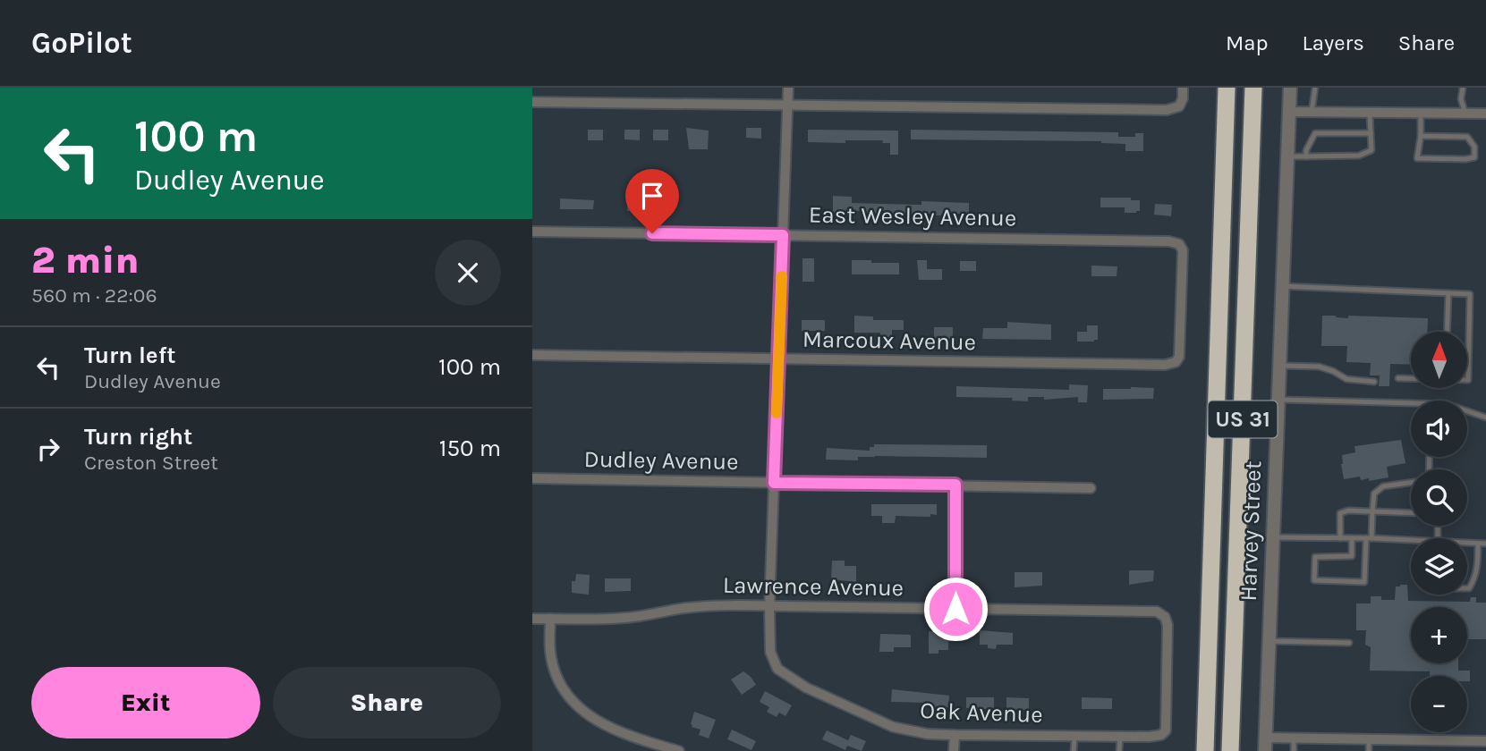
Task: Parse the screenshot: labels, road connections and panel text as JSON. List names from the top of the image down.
{
  "streets": {
    "highway": ["US 31"],
    "street": [
      "East Wesley Avenue",
      "Marcoux Avenue",
      "Dudley Avenue",
      "Harvey Street",
      "Lawrence Avenue",
      "Oak Avenue"
    ]
  },
  "crossings": [
    ["East Wesley Avenue", "Marcoux Avenue"],
    ["Lawrence Avenue", "Oak Avenue"]
  ],
  "north": "top",
  "page": {
    "header": "GoPilot",
    "nav": ["Map", "Layers", "Share"],
    "turn": ["100 m", "Dudley Avenue"],
    "heading": ["2 min", "560 m · 22:06"],
    "list": [
      {
        "name": "Turn left",
        "note": "Dudley Avenue",
        "value": "100 m"
      },
      {
        "name": "Turn right",
        "note": "Creston Street",
        "value": "150 m"
      }
    ],
    "map_buttons": ["+", "−"],
    "buttons": ["Exit", "Share"]
  }
}
